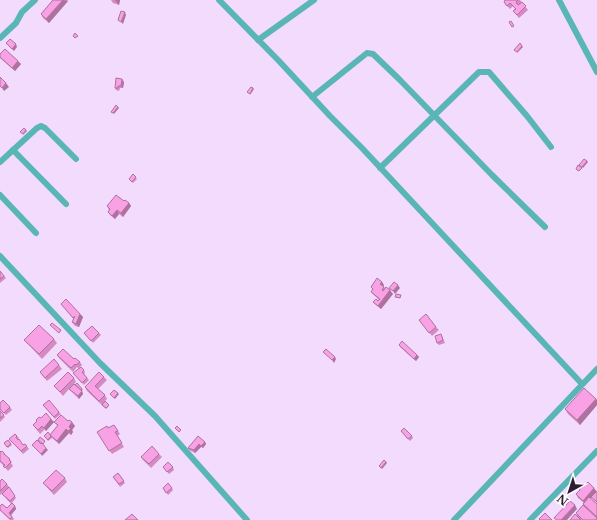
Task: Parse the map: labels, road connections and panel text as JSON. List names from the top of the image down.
{
  "north": "bottom left"
}
